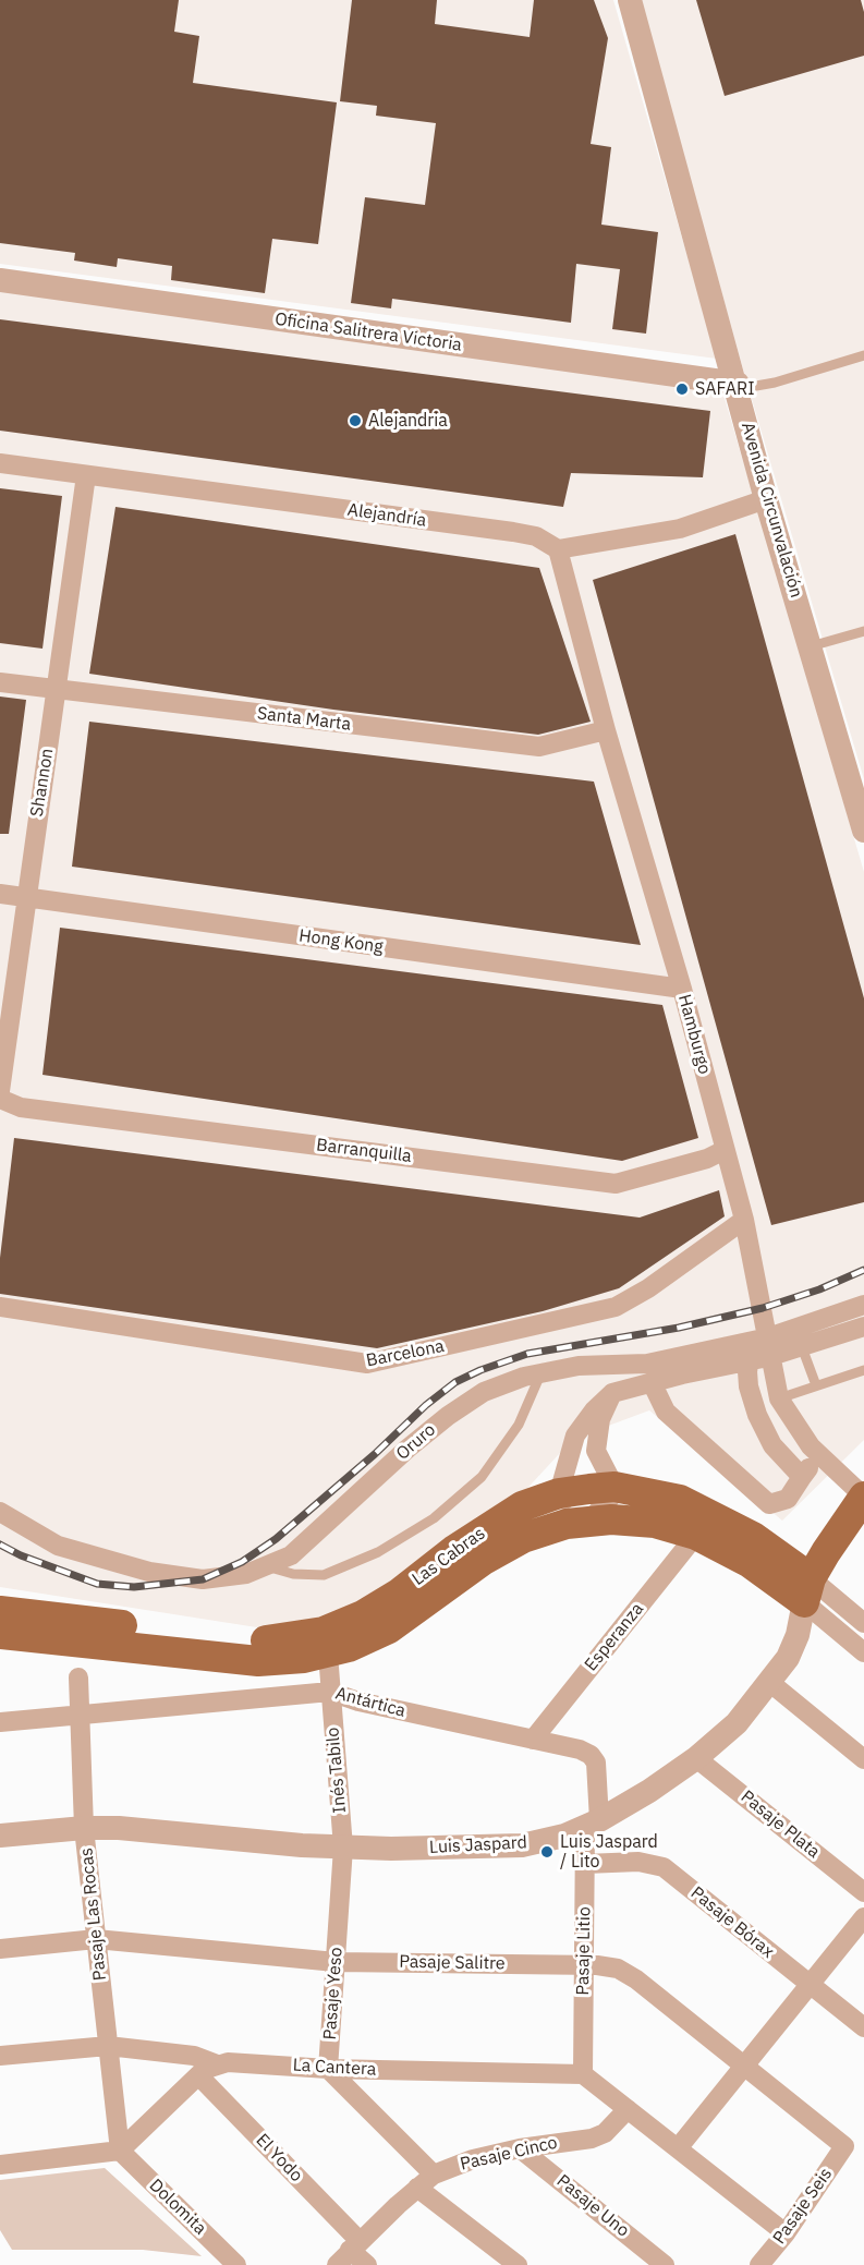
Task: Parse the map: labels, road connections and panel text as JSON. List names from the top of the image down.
{
  "streets": {
    "main road": ["Las Cabras", "Luis Jaspard"],
    "street": [
      "Oficina Salitrera Victoria",
      "Avenida Circunvalación",
      "Alejandría",
      "Santa Marta",
      "Shannon",
      "Hong Kong",
      "Hamburgo",
      "Barranquilla",
      "Barcelona",
      "Oruro",
      "Esperanza",
      "Antártica",
      "Inés Tabilo",
      "Pasaje Plata",
      "Pasaje Las Rocas",
      "Pasaje Bórax",
      "Pasaje Litio",
      "Pasaje Salitre",
      "Pasaje Yeso",
      "La Cantera",
      "Pasaje Cinco",
      "El Yodo",
      "Pasaje Uno",
      "Pasaje Seis",
      "Dolomita"
    ]
  },
  "crossings": [
    ["Oficina Salitrera Victoria", "Avenida Circunvalación"],
    ["Alejandría", "Shannon"],
    ["Alejandría", "Hamburgo"],
    ["Santa Marta", "Shannon"],
    ["Santa Marta", "Hamburgo"],
    ["Shannon", "Hong Kong"],
    ["Hong Kong", "Hamburgo"],
    ["Hamburgo", "Barranquilla"],
    ["Hamburgo", "Barcelona"],
    ["Hamburgo", "Oruro"],
    ["Hamburgo", "Luis Jaspard"],
    ["Las Cabras", "Esperanza"],
    ["Las Cabras", "Inés Tabilo"],
    ["Las Cabras", "Luis Jaspard"],
    ["Esperanza", "Antártica"],
    ["Antártica", "Inés Tabilo"],
    ["Antártica", "Luis Jaspard"],
    ["Antártica", "Pasaje Las Rocas"],
    ["Antártica", "Pasaje Litio"],
    ["Inés Tabilo", "Luis Jaspard"],
    ["Inés Tabilo", "Pasaje Yeso"],
    ["Pasaje Plata", "Luis Jaspard"],
    ["Luis Jaspard", "Pasaje Las Rocas"],
    ["Luis Jaspard", "Pasaje Litio"],
    ["Luis Jaspard", "Pasaje Yeso"],
    ["Pasaje Las Rocas", "Pasaje Salitre"],
    ["Pasaje Las Rocas", "La Cantera"],
    ["Pasaje Las Rocas", "Dolomita"],
    ["Pasaje Bórax", "Pasaje Litio"],
    ["Pasaje Litio", "Pasaje Salitre"],
    ["Pasaje Litio", "La Cantera"],
    ["Pasaje Salitre", "Pasaje Yeso"],
    ["Pasaje Salitre", "Pasaje Seis"],
    ["Pasaje Yeso", "La Cantera"],
    ["La Cantera", "El Yodo"],
    ["La Cantera", "Dolomita"],
    ["Pasaje Cinco", "El Yodo"],
    ["Pasaje Cinco", "Pasaje Uno"]
  ],
  "places": ["SAFARI", "Alejandria", "Luis Jaspard / Lito"]
}
